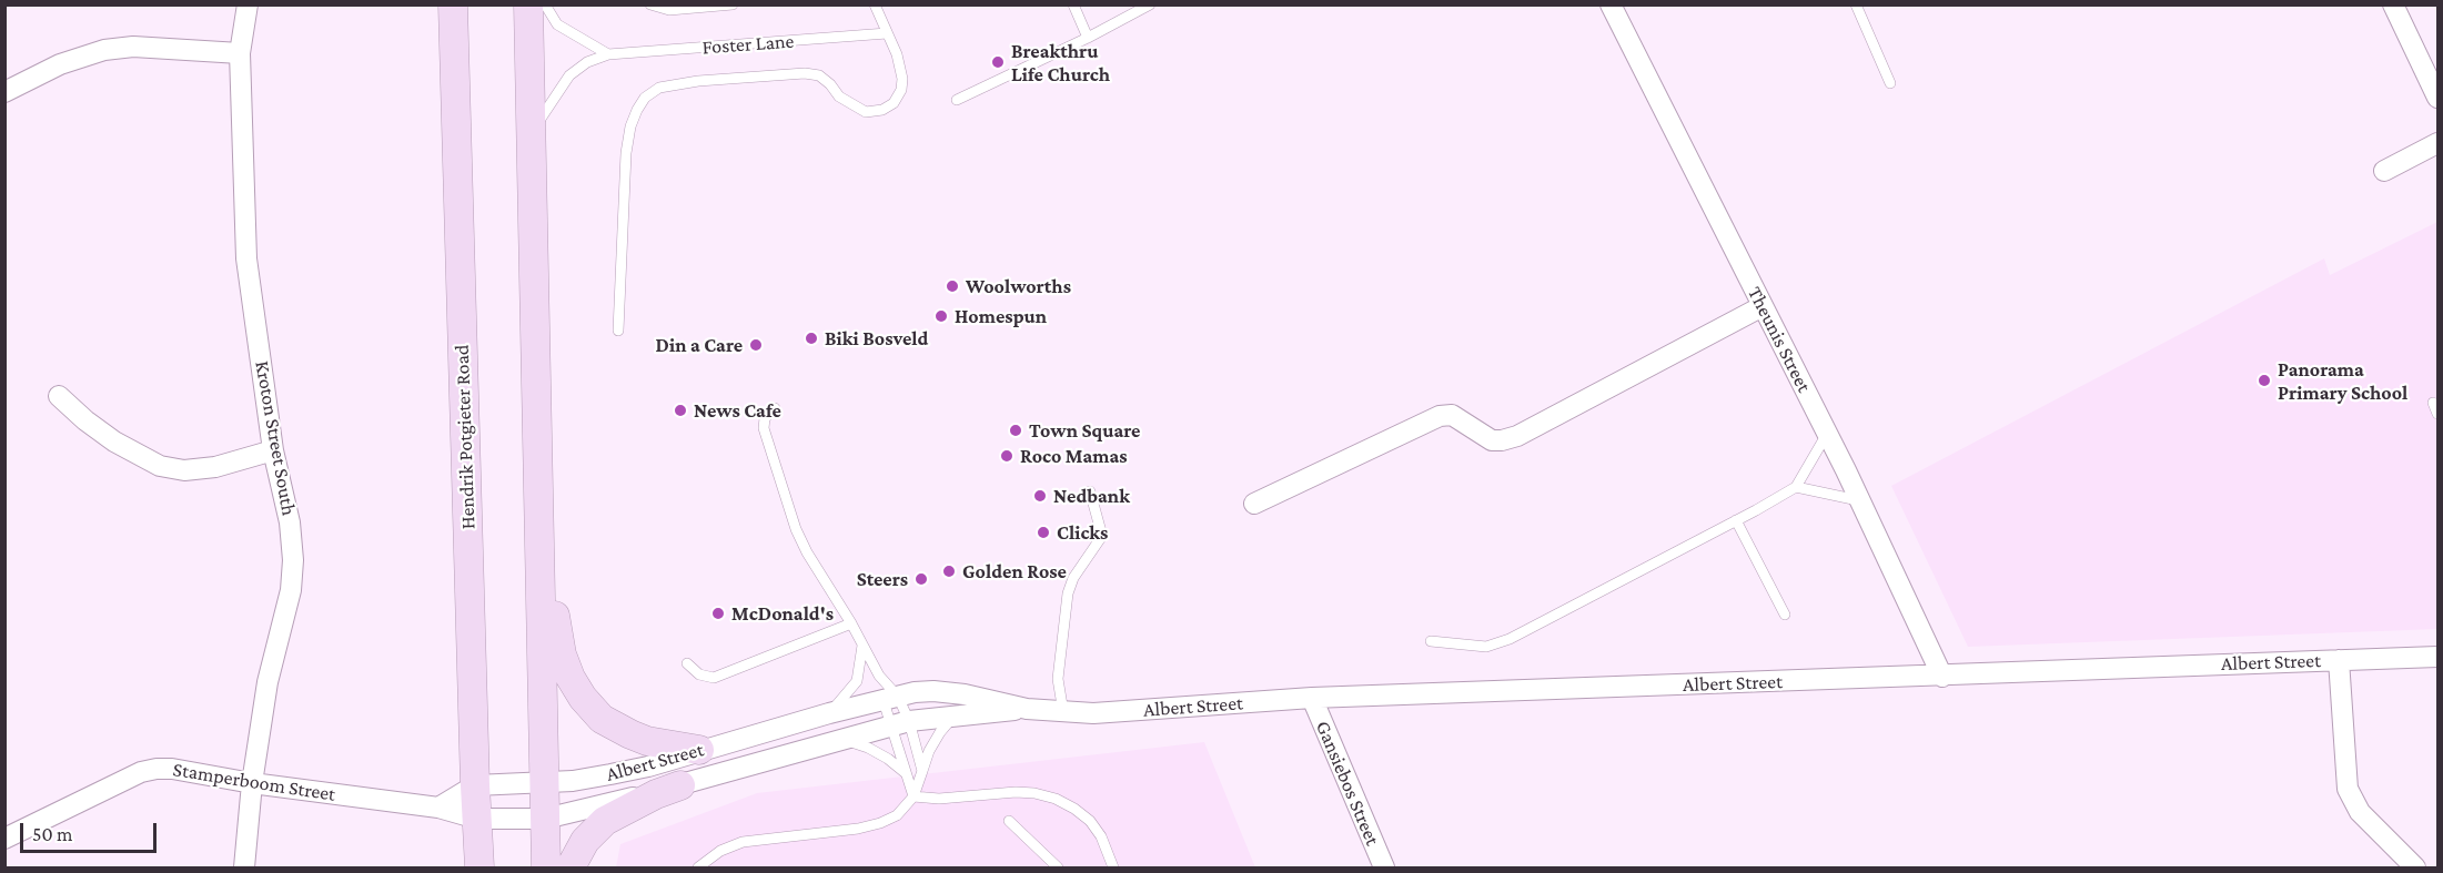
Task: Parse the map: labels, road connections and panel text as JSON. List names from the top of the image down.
{
  "streets": {
    "main road": ["Hendrik Potgieter Road"],
    "street": [
      "Theunis Street",
      "Kroton Street South",
      "Albert Street",
      "Stamperboom Street",
      "Gansiebos Street"
    ],
    "lane": ["Foster Lane"]
  },
  "crossings": [
    ["Theunis Street", "Albert Street"],
    ["Hendrik Potgieter Road", "Albert Street"],
    ["Hendrik Potgieter Road", "Stamperboom Street"],
    ["Kroton Street South", "Stamperboom Street"],
    ["Albert Street", "Stamperboom Street"],
    ["Albert Street", "Gansiebos Street"]
  ],
  "places": [
    "Breakthru Life Church",
    "Woolworths",
    "Homespun",
    "Biki Bosveld",
    "Din a Care",
    "Panorama Primary School",
    "News Cafe",
    "Town Square",
    "Roco Mamas",
    "Nedbank",
    "Clicks",
    "Golden Rose",
    "Steers",
    "McDonald's"
  ],
  "scale_bar": "50 m"
}
